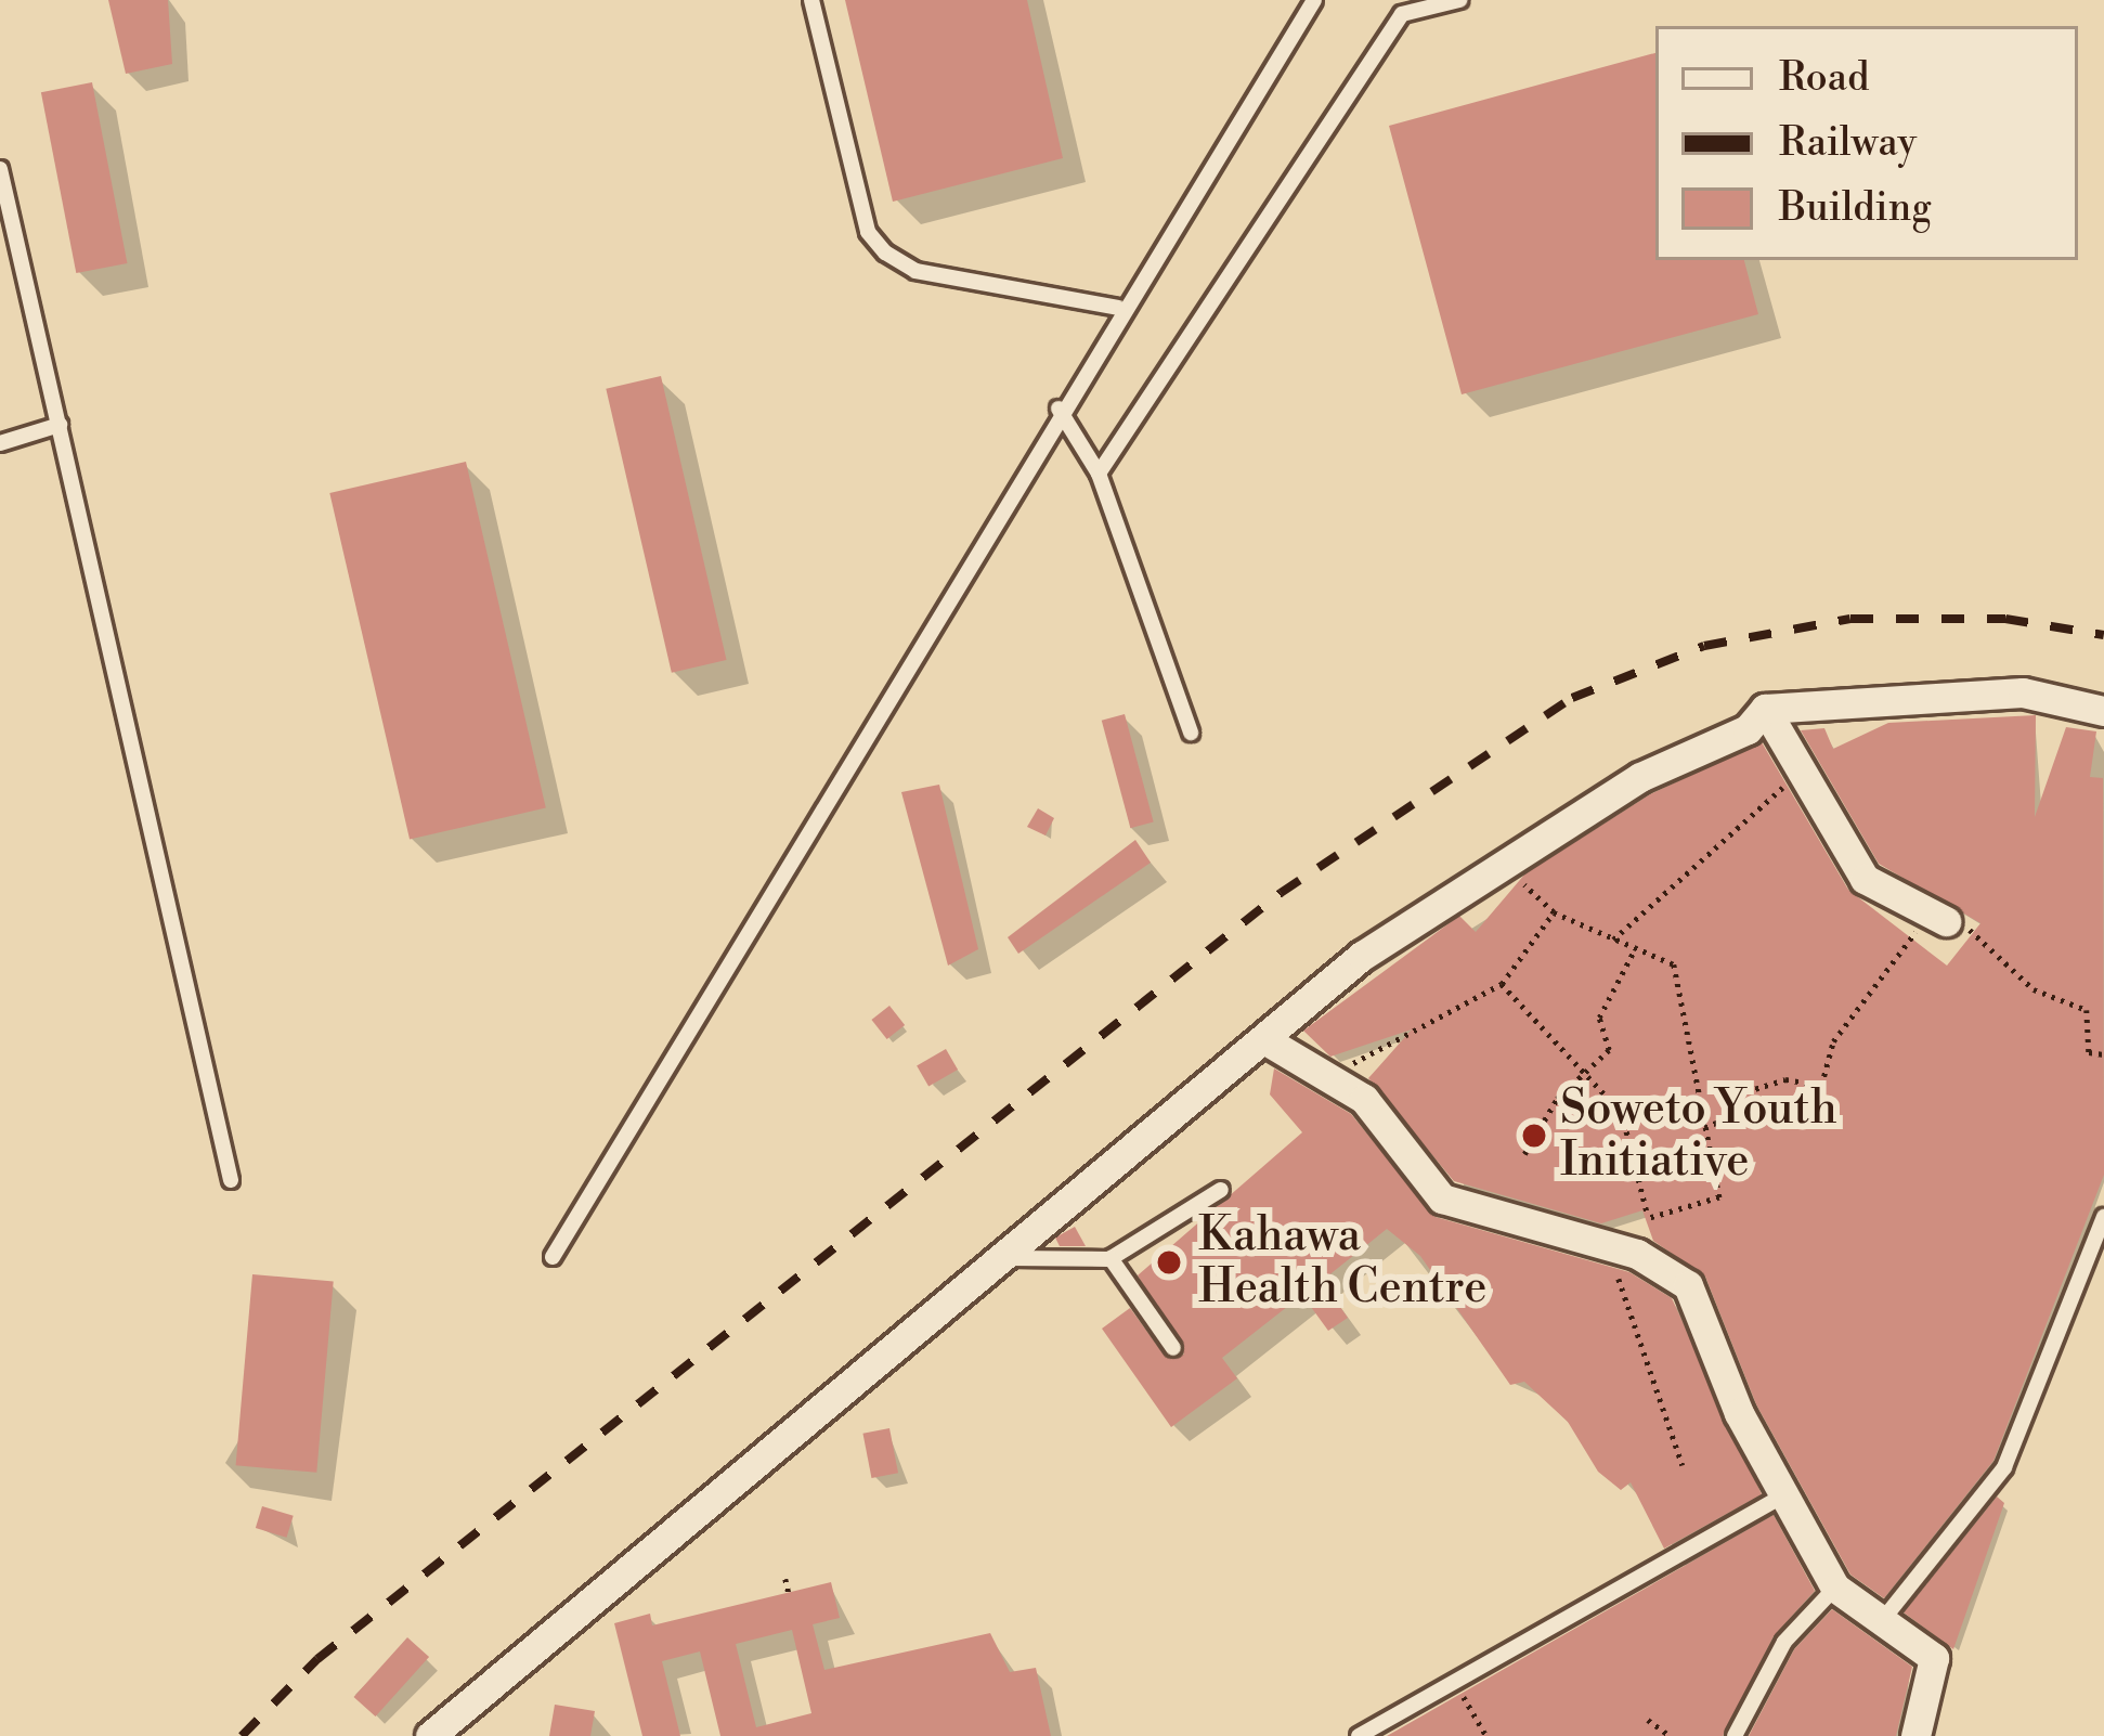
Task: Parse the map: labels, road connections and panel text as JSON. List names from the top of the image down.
{
  "places": ["Soweto Youth Initiative", "Kahawa Health Centre"],
  "legend": ["Road", "Railway", "Building"]
}
